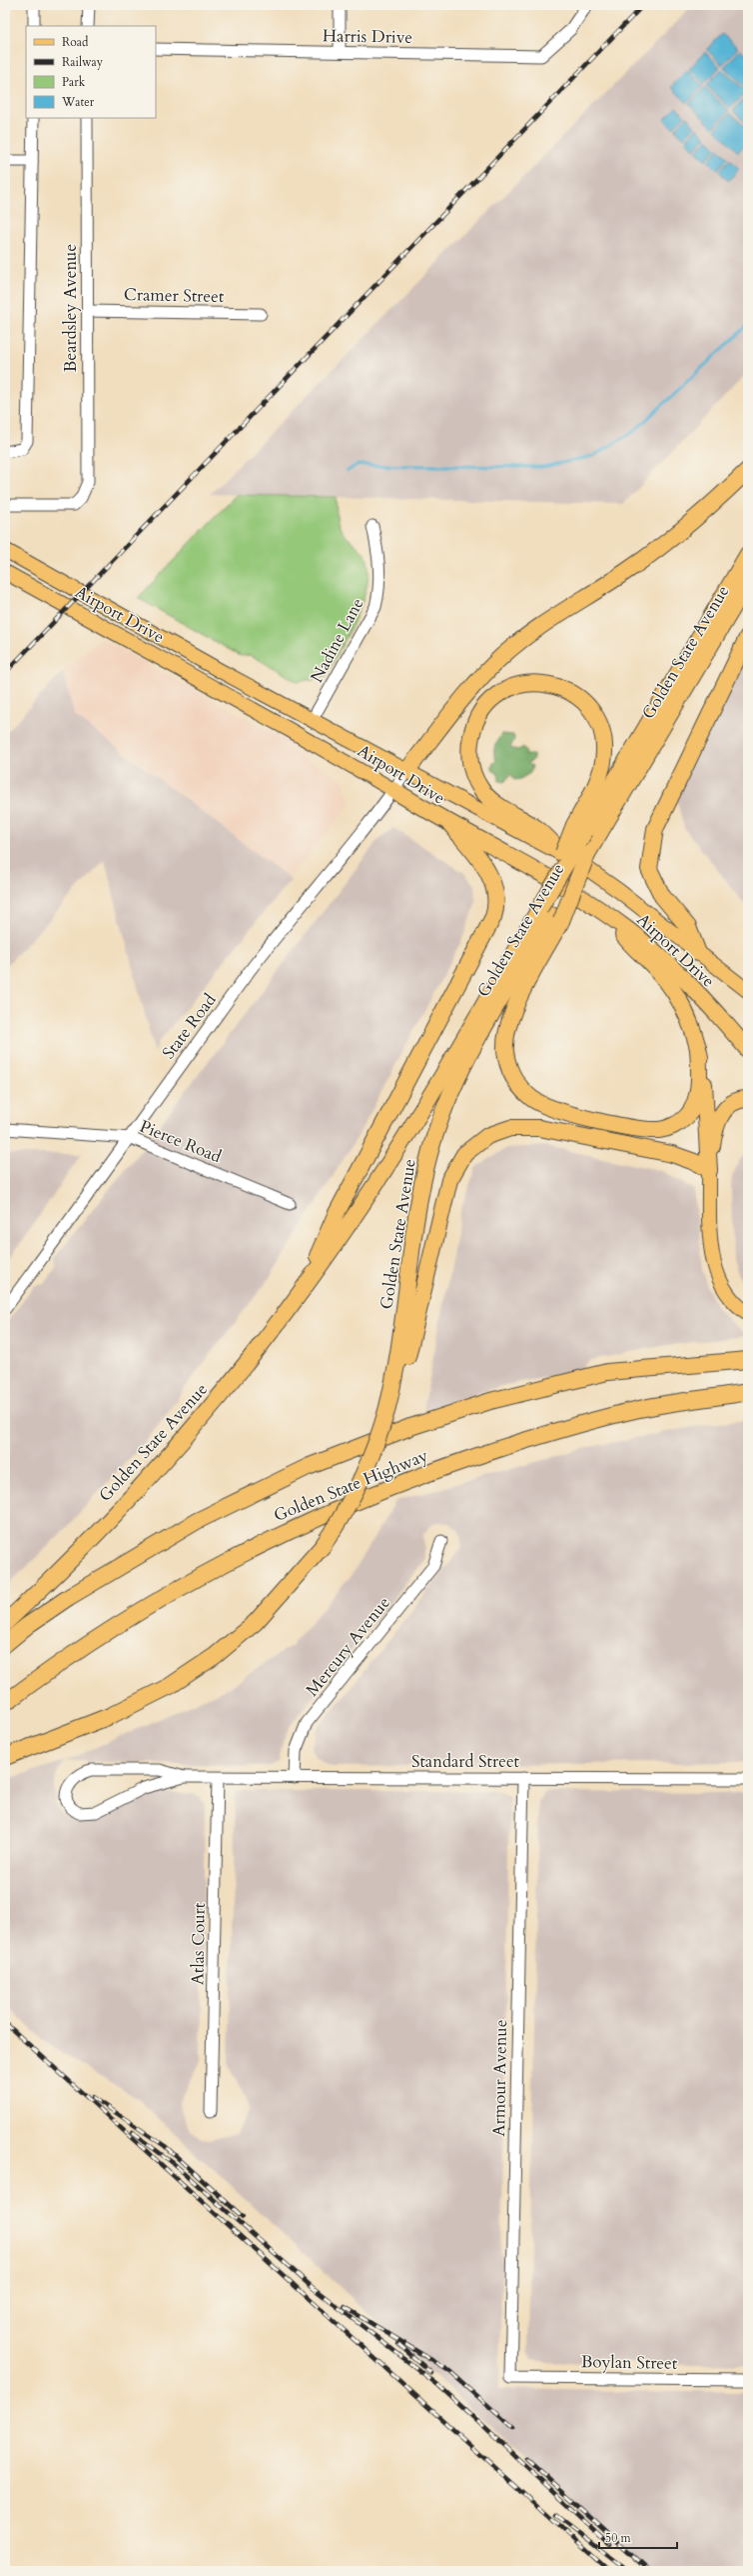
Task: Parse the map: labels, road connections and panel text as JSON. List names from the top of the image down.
{
  "streets": {
    "highway": ["Airport Drive", "Golden State Avenue", "Golden State Highway"],
    "street": [
      "Harris Drive",
      "Cramer Street",
      "Beardsley Avenue",
      "Nadine Lane",
      "State Road",
      "Pierce Road",
      "Mercury Avenue",
      "Standard Street",
      "Atlas Court",
      "Armour Avenue",
      "Boylan Street"
    ]
  },
  "crossings": [
    ["Cramer Street", "Beardsley Avenue"],
    ["Airport Drive", "Nadine Lane"],
    ["Airport Drive", "State Road"],
    ["State Road", "Pierce Road"],
    ["Mercury Avenue", "Standard Street"],
    ["Standard Street", "Atlas Court"],
    ["Standard Street", "Armour Avenue"],
    ["Armour Avenue", "Boylan Street"]
  ],
  "legend": [
    "Road",
    "Railway",
    "Park",
    "Water"
  ],
  "scale_bar": "50 m"
}
